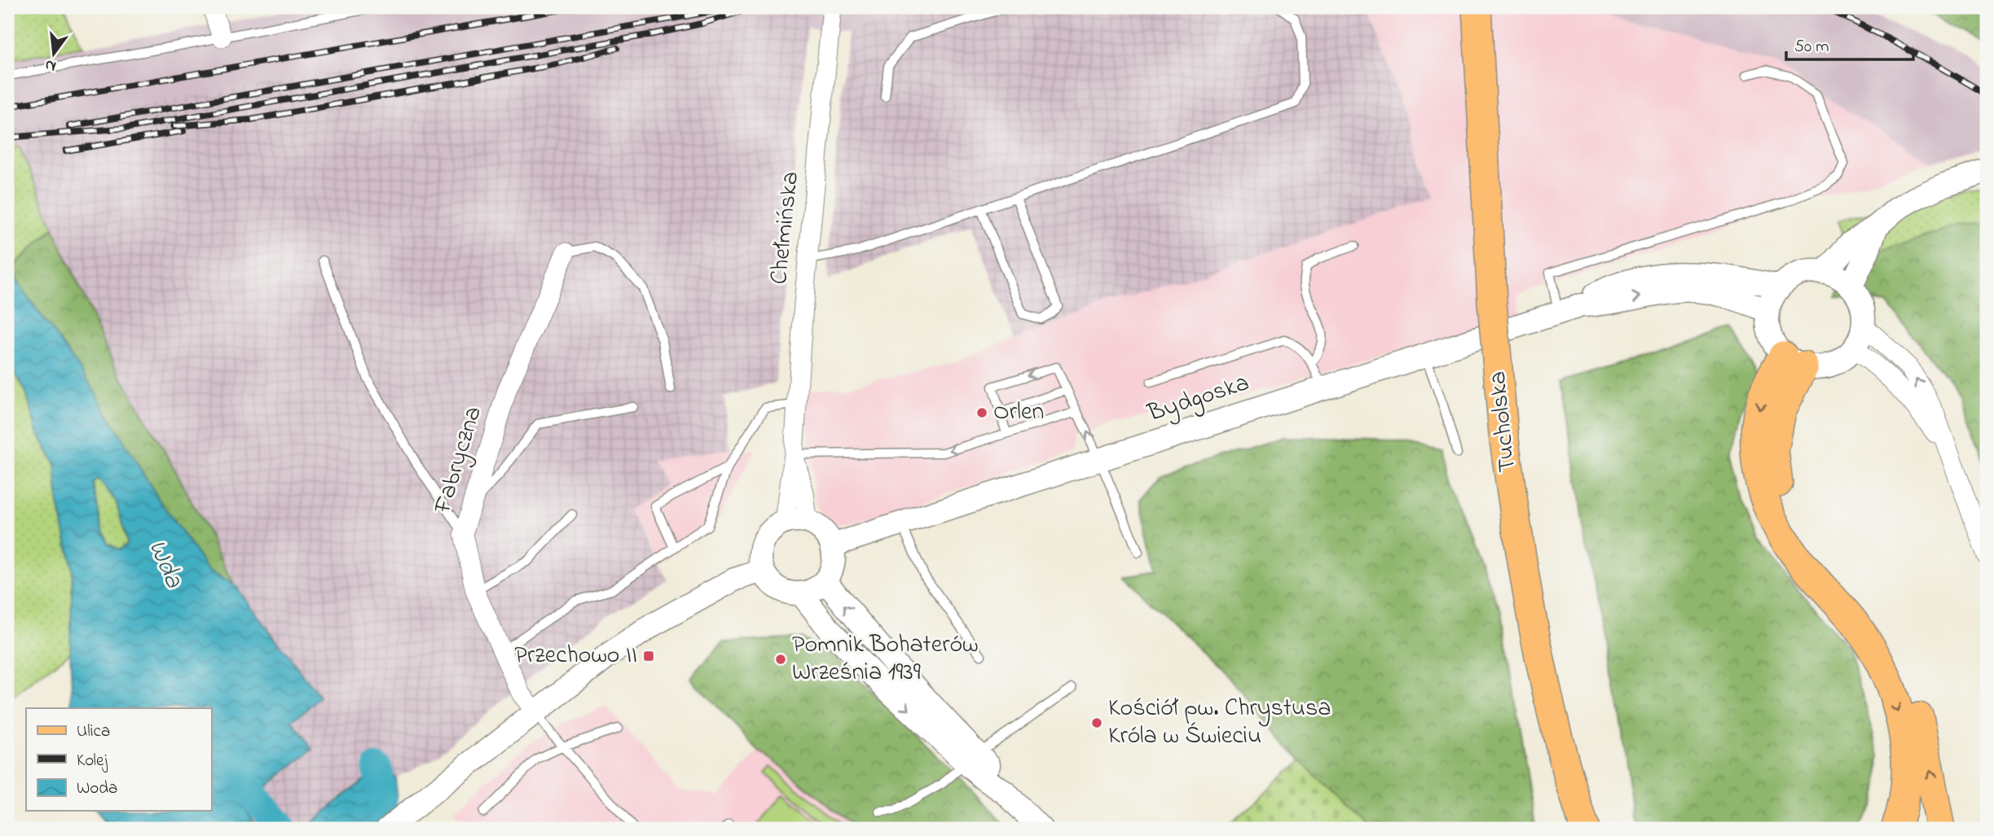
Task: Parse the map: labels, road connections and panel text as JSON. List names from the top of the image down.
{
  "streets": {
    "main road": ["Tucholska"],
    "street": ["Chełmińska", "Bydgoska", "Fabryczna"]
  },
  "crossings": [
    ["Chełmińska", "Bydgoska"]
  ],
  "water": ["Wda"],
  "places": {
    "other": ["Orlen", "Pomnik Bohaterów Września 1939", "Kościół pw. Chrystusa Króla w Świeciu"],
    "transit": ["Przechowo II"]
  },
  "legend": ["Ulica", "Kolej", "Woda"],
  "scale_bar": "50 m",
  "north": "bottom"
}
